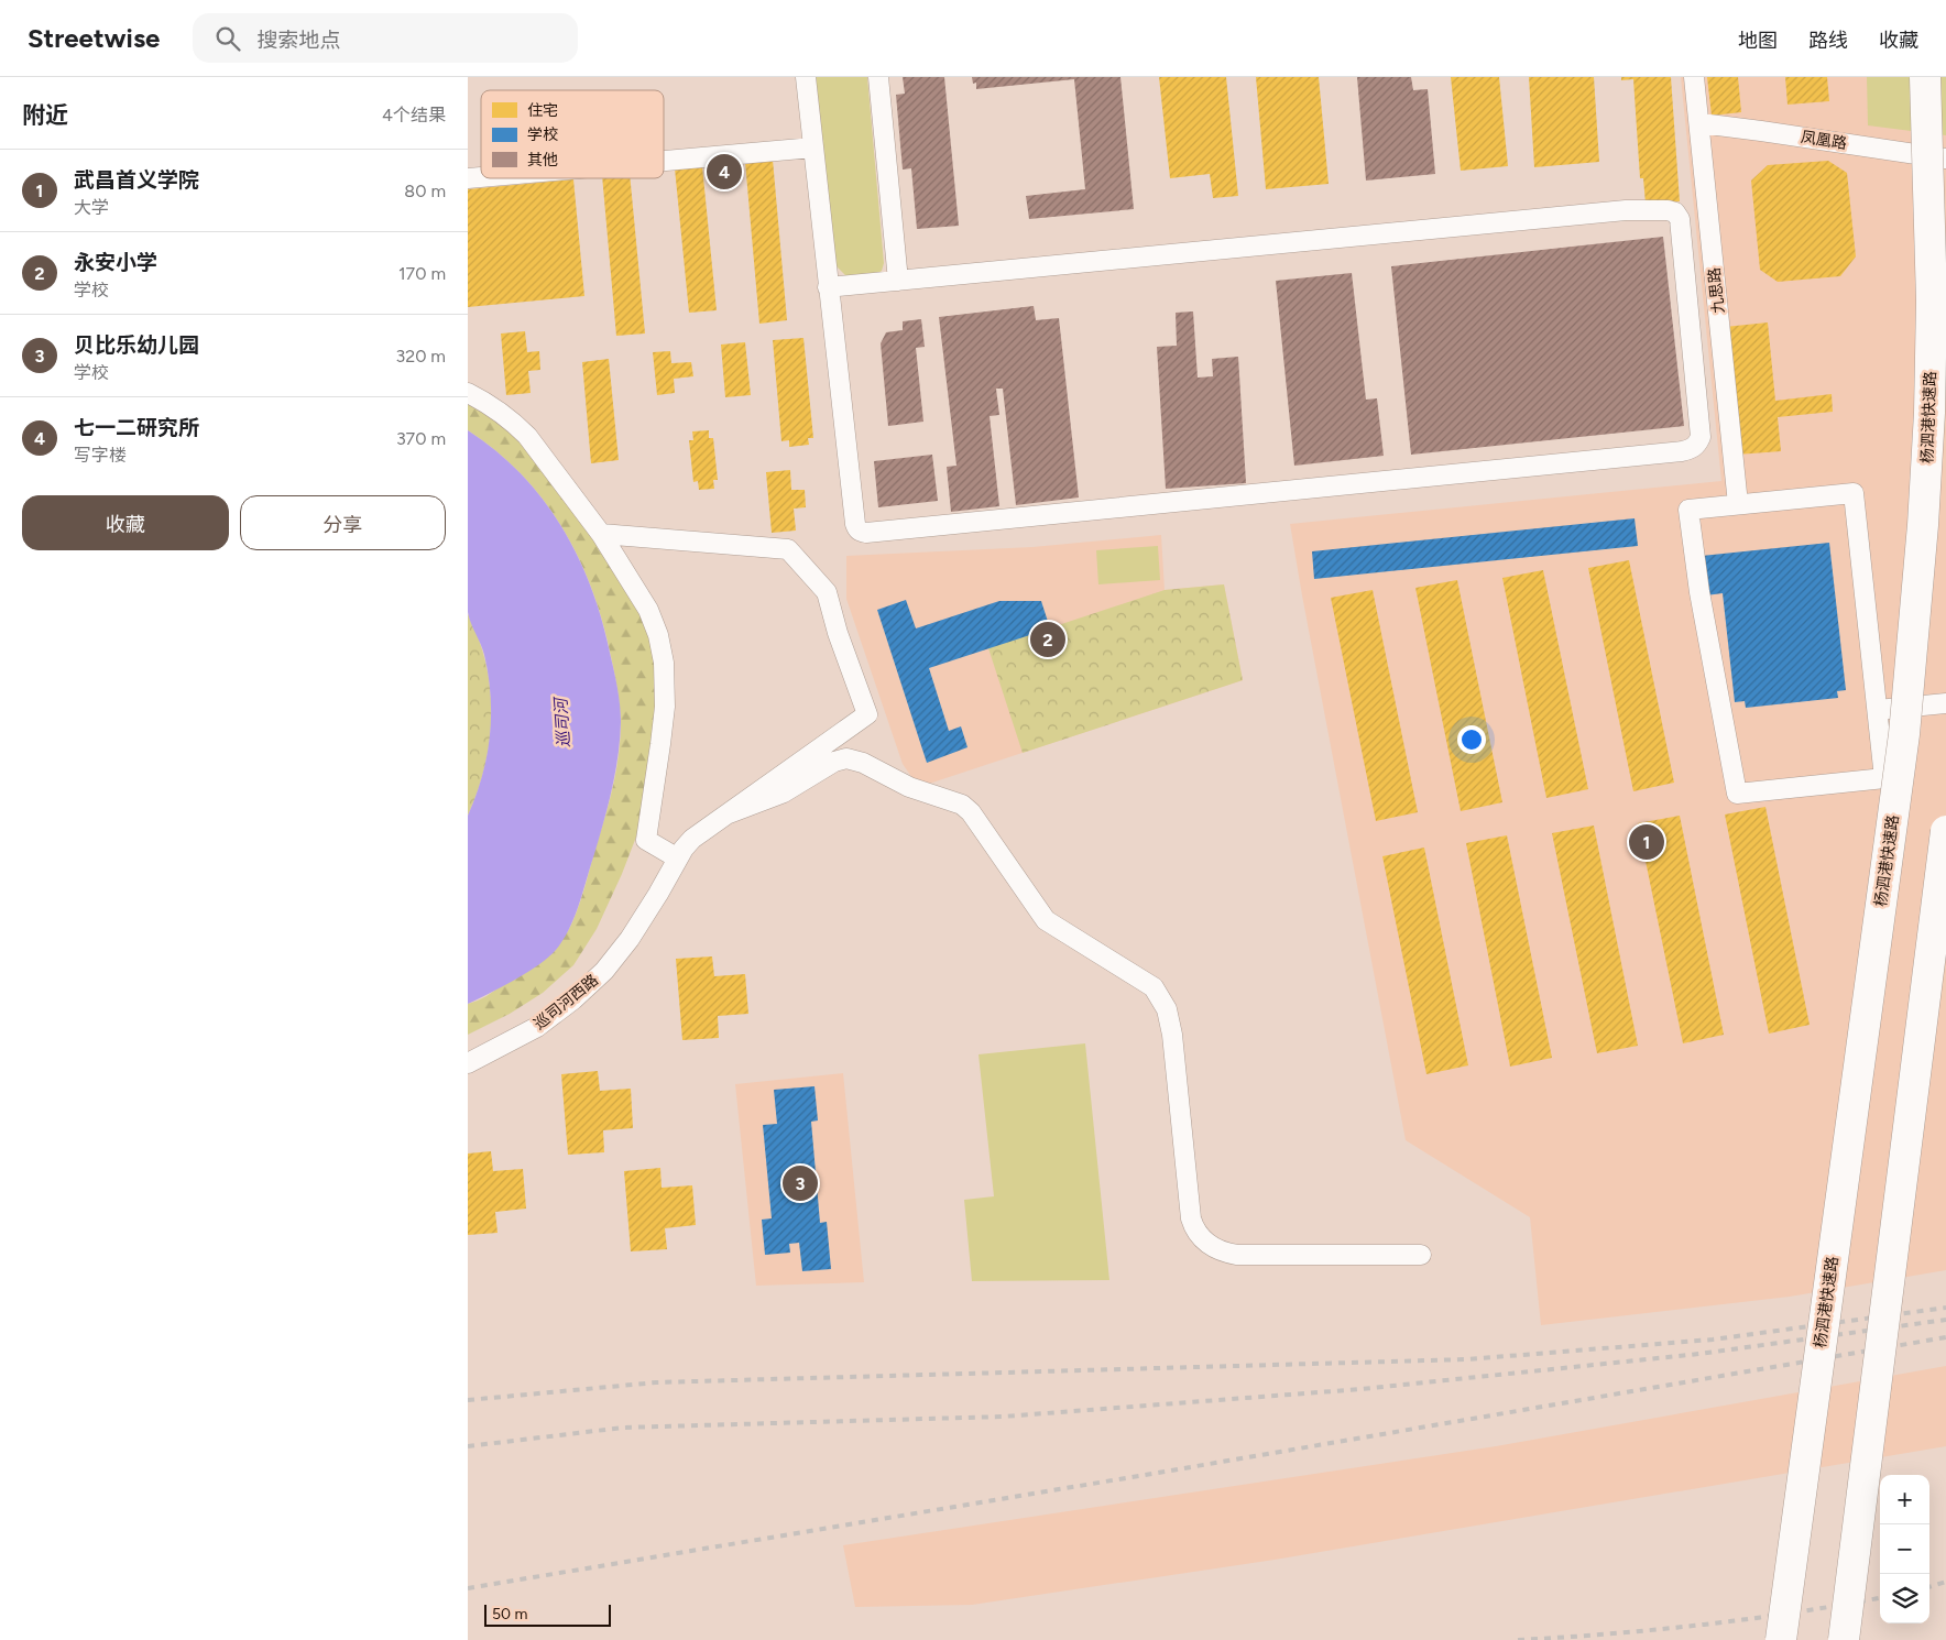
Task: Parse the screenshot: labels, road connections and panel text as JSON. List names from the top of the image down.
{
  "streets": {
    "highway": ["杨泗港快速路"],
    "street": ["凤凰路", "九思路", "巡司河西路"]
  },
  "crossings": [
    ["凤凰路", "九思路"]
  ],
  "water": ["巡司河"],
  "legend": ["住宅", "学校", "其他"],
  "scale_bar": "50 m",
  "page": {
    "header": "Streetwise",
    "search": "搜索地点",
    "nav": ["地图", "路线", "收藏"],
    "heading": ["附近", "4个结果"],
    "list": [
      {
        "mark": "1",
        "name": "武昌首义学院",
        "note": "大学",
        "value": "80 m"
      },
      {
        "mark": "2",
        "name": "永安小学",
        "note": "学校",
        "value": "170 m"
      },
      {
        "mark": "3",
        "name": "贝比乐幼儿园",
        "note": "学校",
        "value": "320 m"
      },
      {
        "mark": "4",
        "name": "七一二研究所",
        "note": "写字楼",
        "value": "370 m"
      }
    ],
    "pins": [
      "4",
      "2",
      "1",
      "3"
    ],
    "buttons": ["收藏", "分享"],
    "map_buttons": ["+", "−"],
    "scale": "50 m"
  }
}
